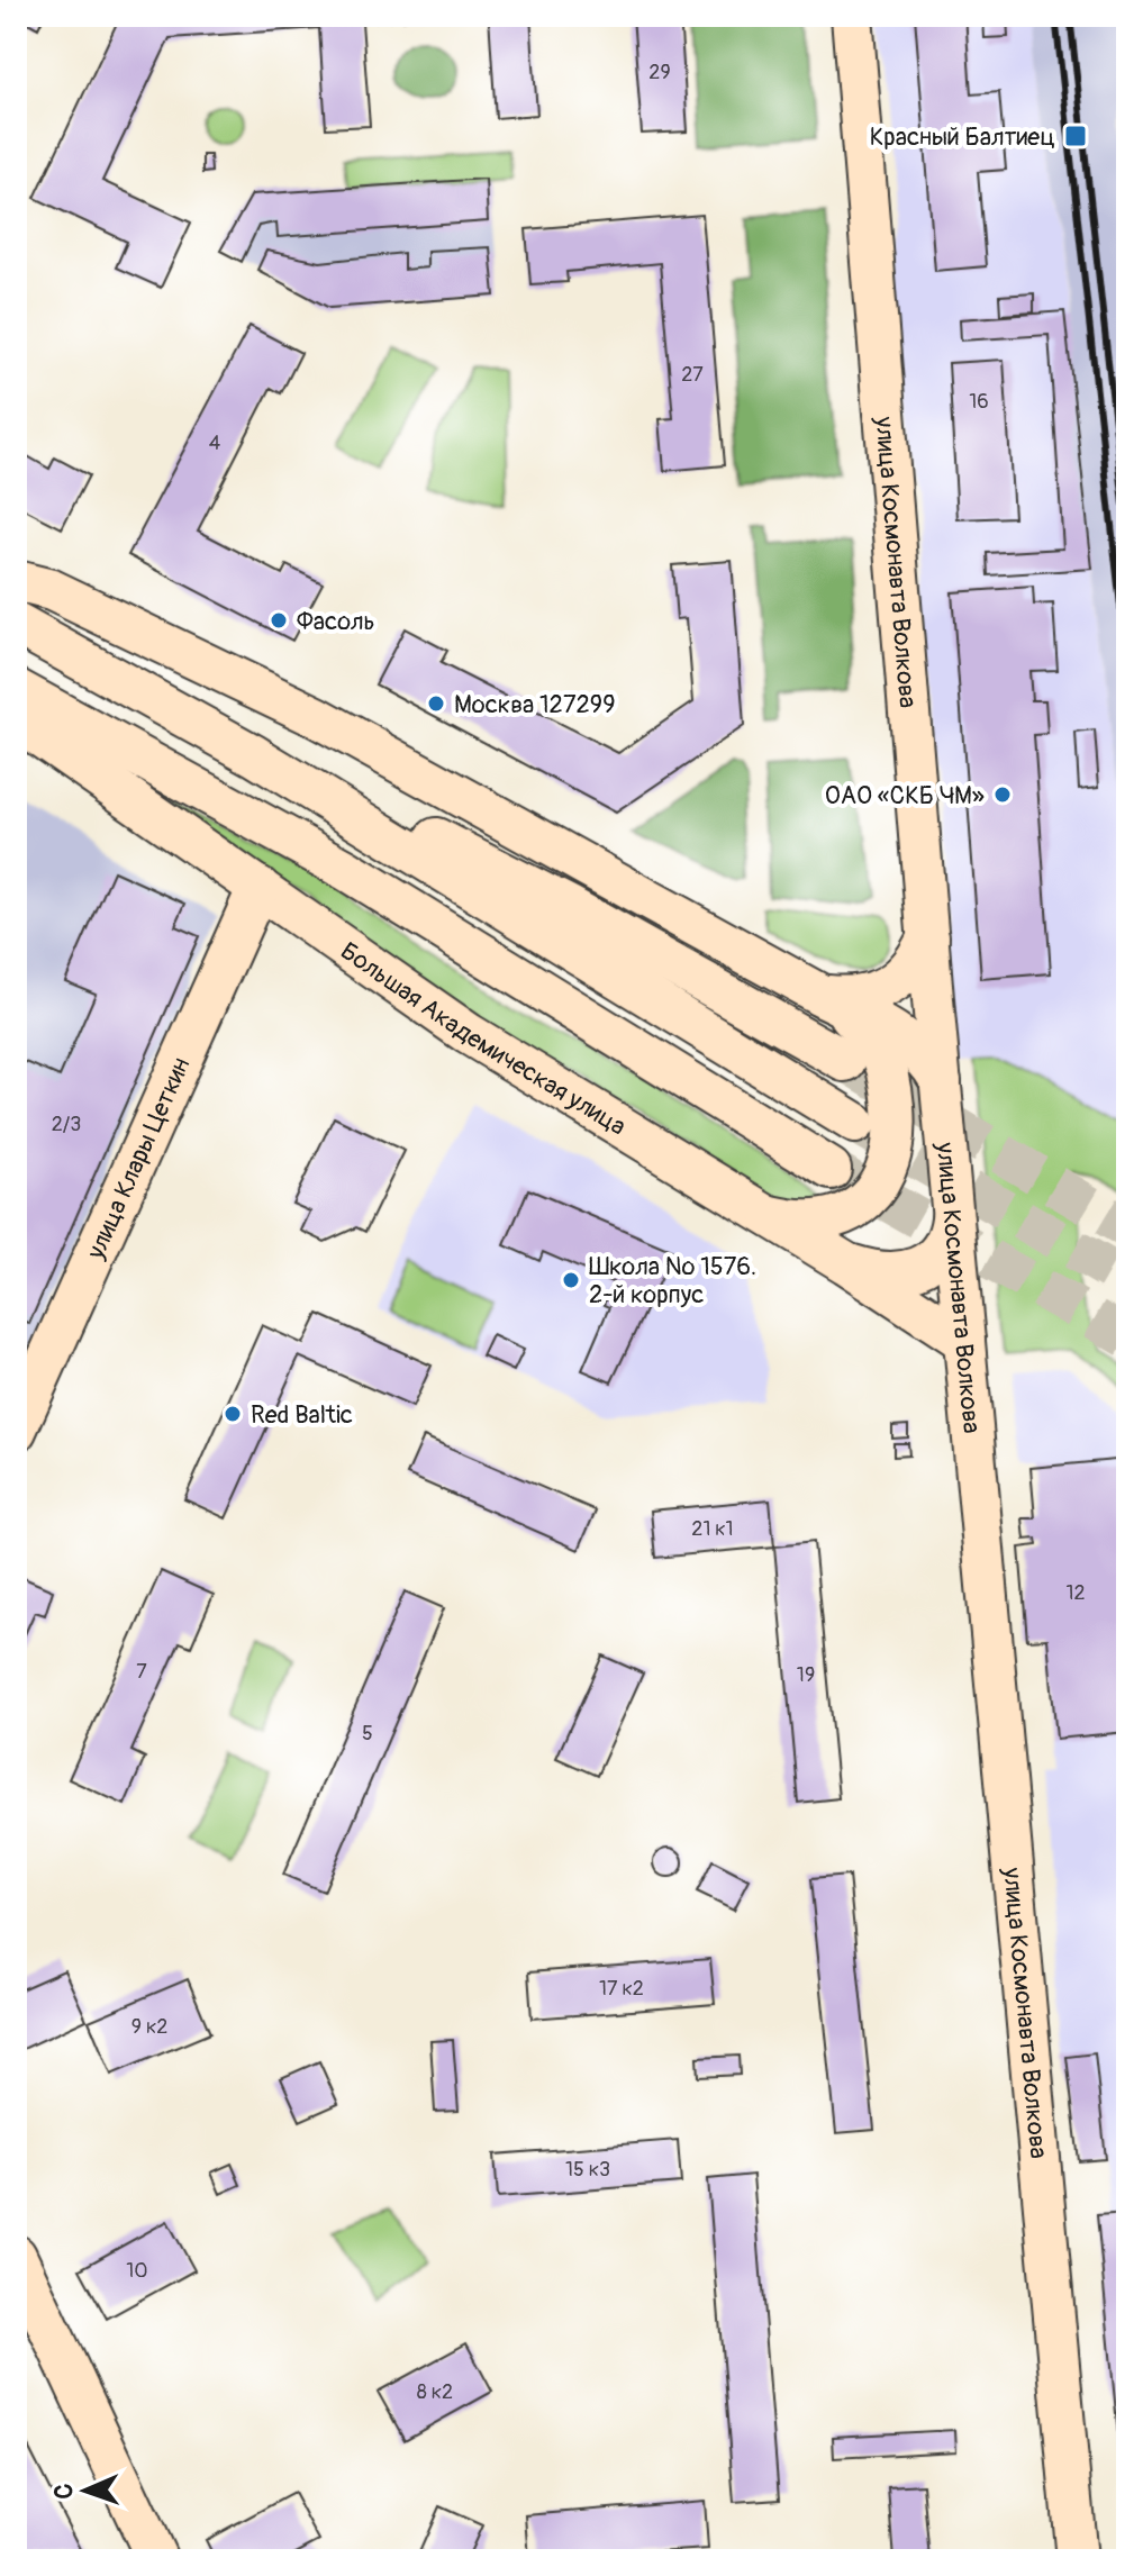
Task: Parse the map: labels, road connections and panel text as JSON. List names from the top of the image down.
{
  "streets": {
    "main road": ["улица Космонавта Волкова", "Большая Академическая улица", "улица Клары Цеткин"]
  },
  "crossings": [
    ["улица Космонавта Волкова", "Большая Академическая улица"],
    ["Большая Академическая улица", "улица Клары Цеткин"]
  ],
  "places": {
    "transit": ["Красный Балтиец"],
    "other": [
      "Фасоль",
      "Москва 127299",
      "ОАО «СКБ ЧМ»",
      "Школа № 1576. 2-й корпус",
      "Red Baltic"
    ]
  },
  "house_numbers": [
    "29",
    "27",
    "16",
    "4",
    "2/3",
    "21 к1",
    "12",
    "7",
    "19",
    "5",
    "17 к2",
    "9 к2",
    "15 к3",
    "10",
    "8 к2"
  ],
  "north": "left"
}
